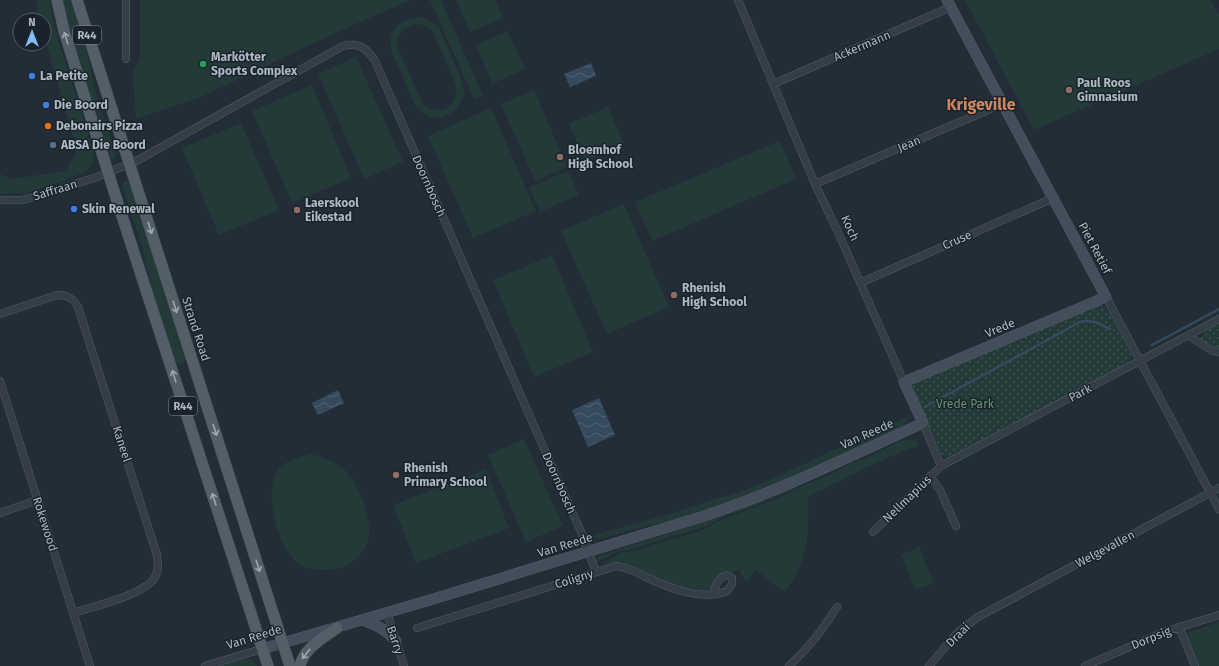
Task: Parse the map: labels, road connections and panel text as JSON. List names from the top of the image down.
{
  "streets": {
    "main road": ["R44", "Strand Road"],
    "street": [
      "Ackermann",
      "Jean",
      "Doornbosch",
      "Saffraan",
      "Koch",
      "Cruse",
      "Piet Retief",
      "Vrede",
      "Park",
      "Van Reede",
      "Kaneel",
      "Nellmapius",
      "Rokewood",
      "Welgevallen",
      "Coligny",
      "Draai",
      "Dorpsig",
      "Barry"
    ]
  },
  "crossings": [
    ["R44", "Doornbosch"],
    ["R44", "Saffraan"],
    ["R44", "Van Reede"],
    ["Ackermann", "Koch"],
    ["Ackermann", "Piet Retief"],
    ["Jean", "Koch"],
    ["Jean", "Piet Retief"],
    ["Doornbosch", "Saffraan"],
    ["Doornbosch", "Strand Road"],
    ["Doornbosch", "Van Reede"],
    ["Doornbosch", "Coligny"],
    ["Koch", "Cruse"],
    ["Koch", "Vrede"],
    ["Koch", "Park"],
    ["Koch", "Van Reede"],
    ["Koch", "Nellmapius"],
    ["Cruse", "Piet Retief"],
    ["Piet Retief", "Vrede"],
    ["Piet Retief", "Park"],
    ["Piet Retief", "Welgevallen"],
    ["Strand Road", "Van Reede"],
    ["Park", "Nellmapius"],
    ["Van Reede", "Barry"],
    ["Kaneel", "Rokewood"],
    ["Welgevallen", "Draai"]
  ],
  "districts": ["Krigeville"],
  "parks": ["Vrede Park"],
  "places": [
    "Markötter Sports Complex",
    "La Petite",
    "Paul Roos Gimnasium",
    "Die Boord",
    "Debonairs Pizza",
    "ABSA Die Boord",
    "Bloemhof High School",
    "Skin Renewal",
    "Laerskool Eikestad",
    "Rhenish High School",
    "Rhenish Primary School"
  ],
  "north": "top"
}
